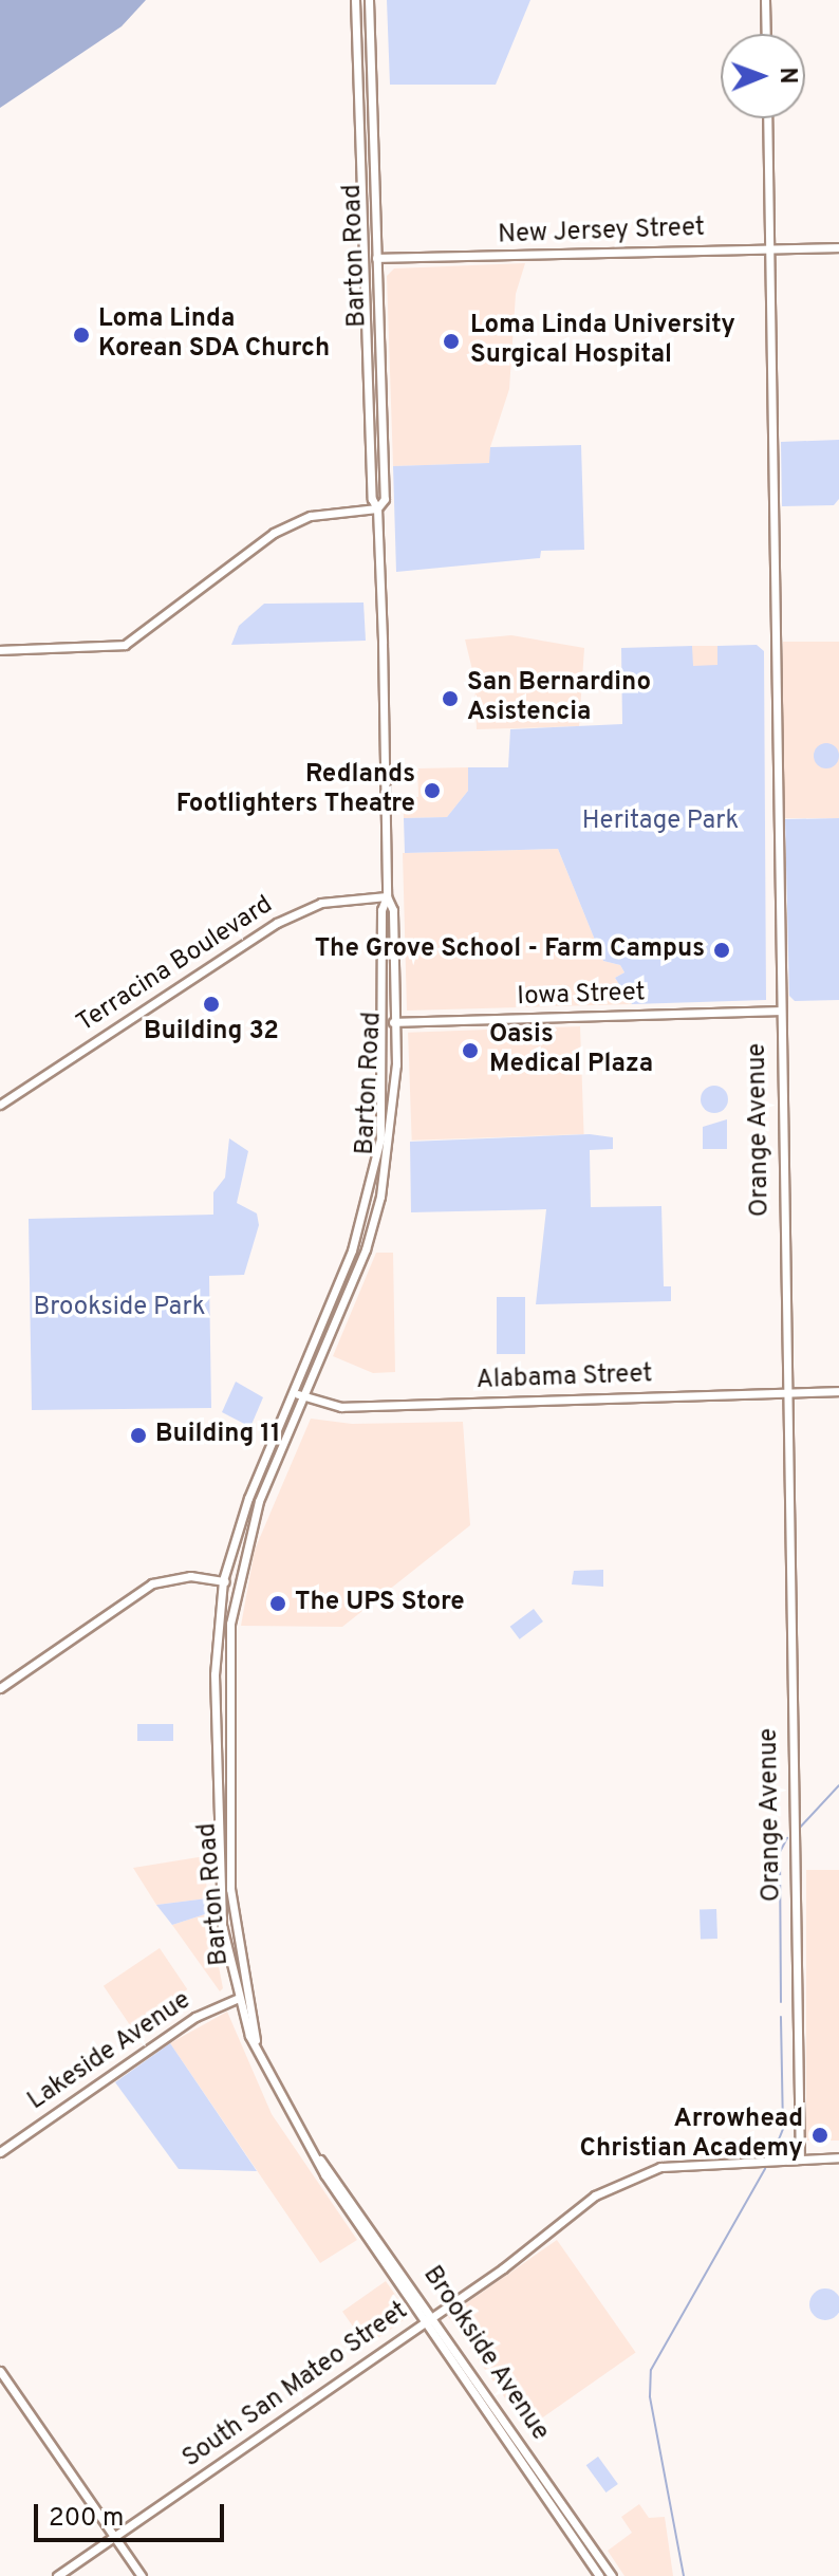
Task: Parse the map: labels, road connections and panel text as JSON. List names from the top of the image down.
{
  "streets": {
    "main road": [
      "New Jersey Street",
      "Barton Road",
      "Terracina Boulevard",
      "Iowa Street",
      "Orange Avenue",
      "Alabama Street",
      "Lakeside Avenue",
      "Brookside Avenue",
      "South San Mateo Street"
    ]
  },
  "crossings": [
    ["New Jersey Street", "Barton Road"],
    ["New Jersey Street", "Orange Avenue"],
    ["Barton Road", "Terracina Boulevard"],
    ["Barton Road", "Iowa Street"],
    ["Barton Road", "Alabama Street"],
    ["Barton Road", "Lakeside Avenue"],
    ["Barton Road", "Brookside Avenue"],
    ["Iowa Street", "Orange Avenue"],
    ["Orange Avenue", "Alabama Street"],
    ["Orange Avenue", "South San Mateo Street"],
    ["Brookside Avenue", "South San Mateo Street"]
  ],
  "parks": ["Heritage Park", "Brookside Park"],
  "places": [
    "Loma Linda Korean SDA Church",
    "Loma Linda University Surgical Hospital",
    "San Bernardino Asistencia",
    "Redlands Footlighters Theatre",
    "The Grove School - Farm Campus",
    "Building 32",
    "Oasis Medical Plaza",
    "Building 11",
    "The UPS Store",
    "Arrowhead Christian Academy"
  ],
  "scale_bar": "200 m",
  "north": "right"
}
